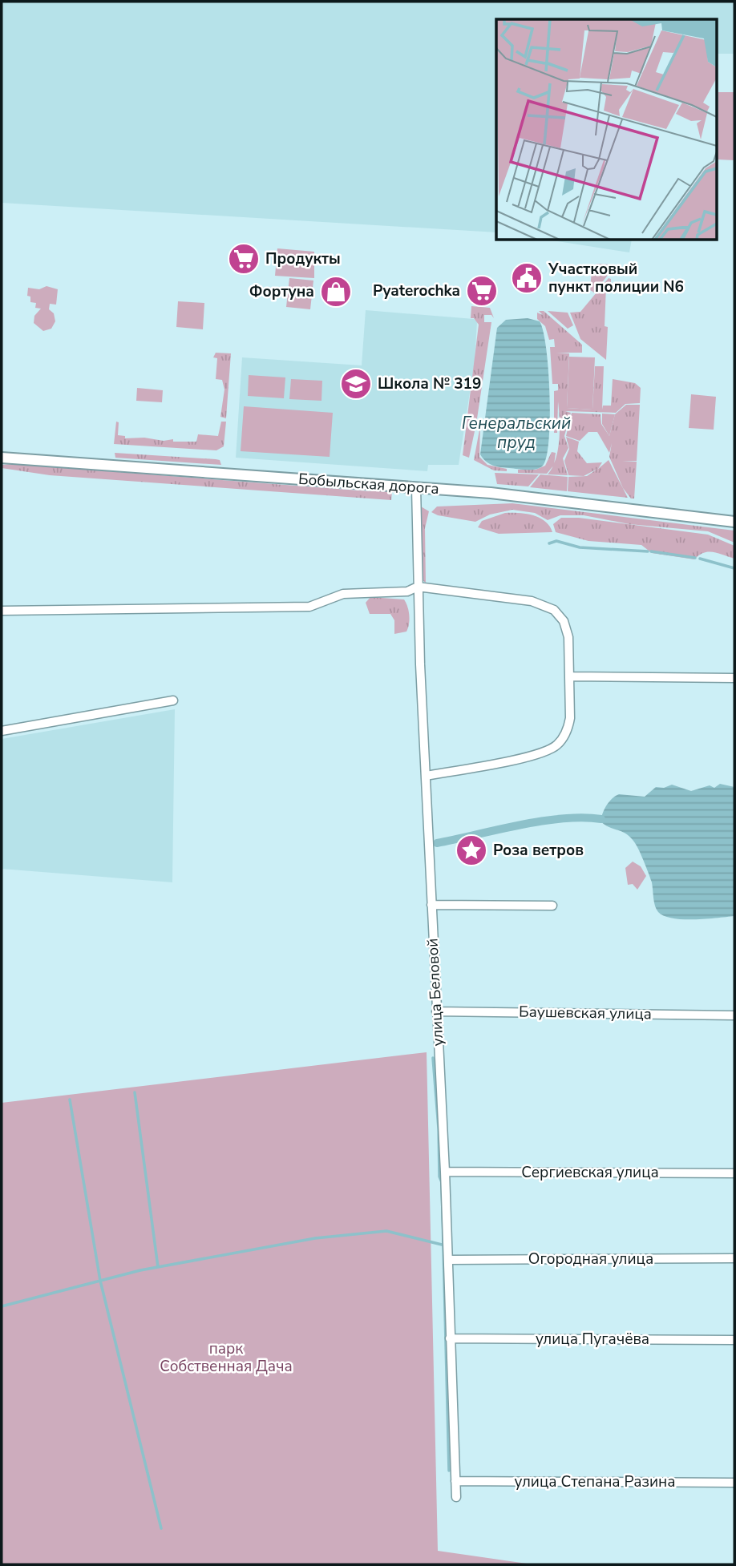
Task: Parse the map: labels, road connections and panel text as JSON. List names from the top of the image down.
{
  "streets": {
    "street": [
      "Бобыльская дорога",
      "улица Беловой",
      "Баушевская улица",
      "Сергиевская улица",
      "Огородная улица",
      "улица Пугачёва",
      "улица Степана Разина"
    ]
  },
  "crossings": [
    ["Бобыльская дорога", "улица Беловой"],
    ["улица Беловой", "Баушевская улица"],
    ["улица Беловой", "Сергиевская улица"],
    ["улица Беловой", "Огородная улица"],
    ["улица Беловой", "улица Пугачёва"],
    ["улица Беловой", "улица Степана Разина"]
  ],
  "water": ["Генеральский пруд"],
  "parks": ["парк Собственная Дача"],
  "places": {
    "supermarket": ["Продукты", "Pyaterochka"],
    "public building": ["Участковый пункт полиции N6"],
    "shop": ["Фортуна"],
    "school or university": ["Школа № 319"],
    "place": ["Роза ветров"]
  }
}
